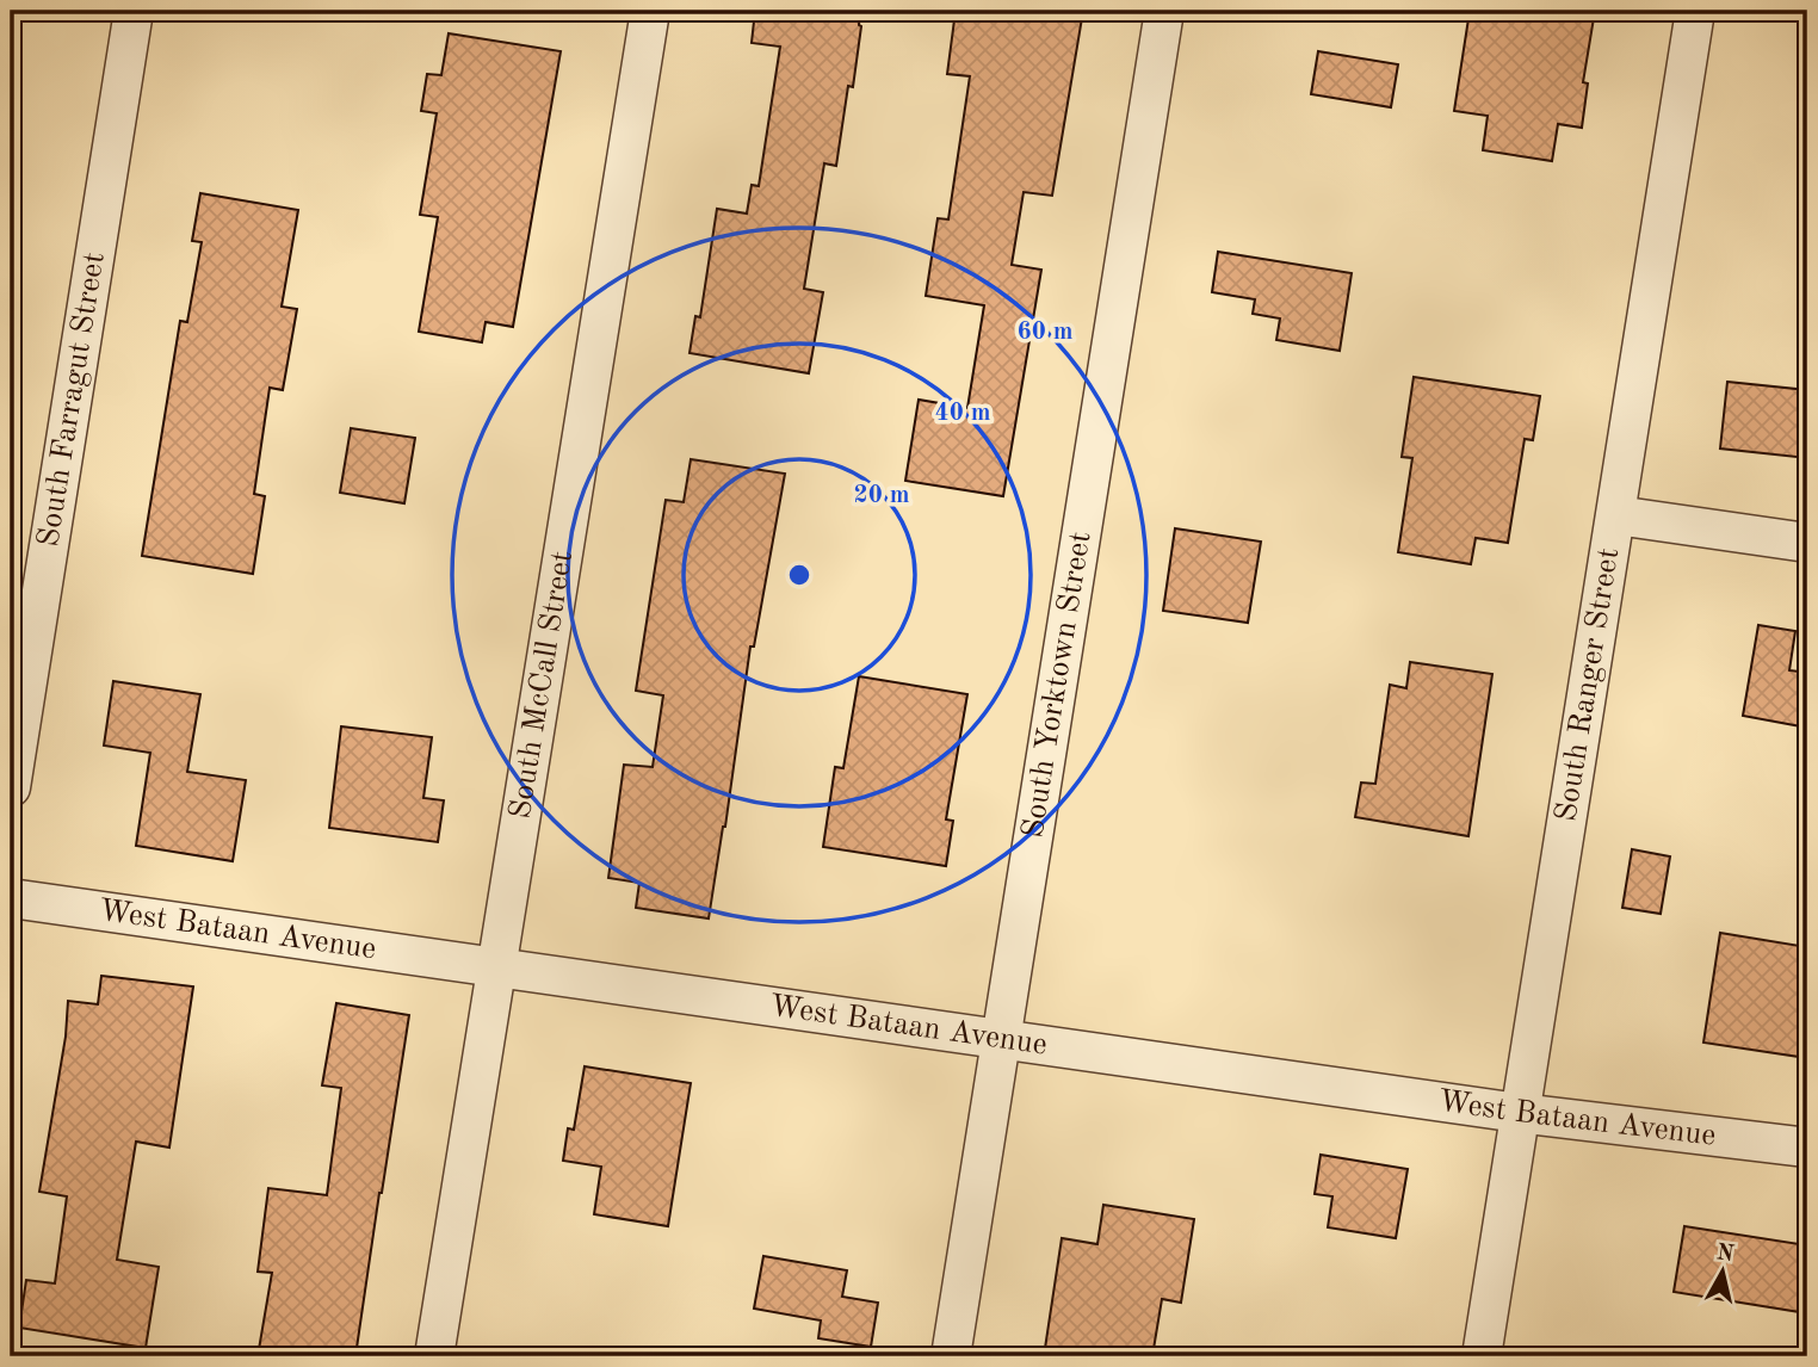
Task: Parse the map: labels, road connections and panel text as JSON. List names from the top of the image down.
{
  "streets": {
    "street": [
      "South Farragut Street",
      "South McCall Street",
      "South Yorktown Street",
      "South Ranger Street",
      "West Bataan Avenue"
    ]
  },
  "crossings": [
    ["South McCall Street", "West Bataan Avenue"],
    ["South Yorktown Street", "West Bataan Avenue"],
    ["South Ranger Street", "West Bataan Avenue"]
  ],
  "north": "top",
  "rings": ["60 m", "40 m", "20 m"]
}
